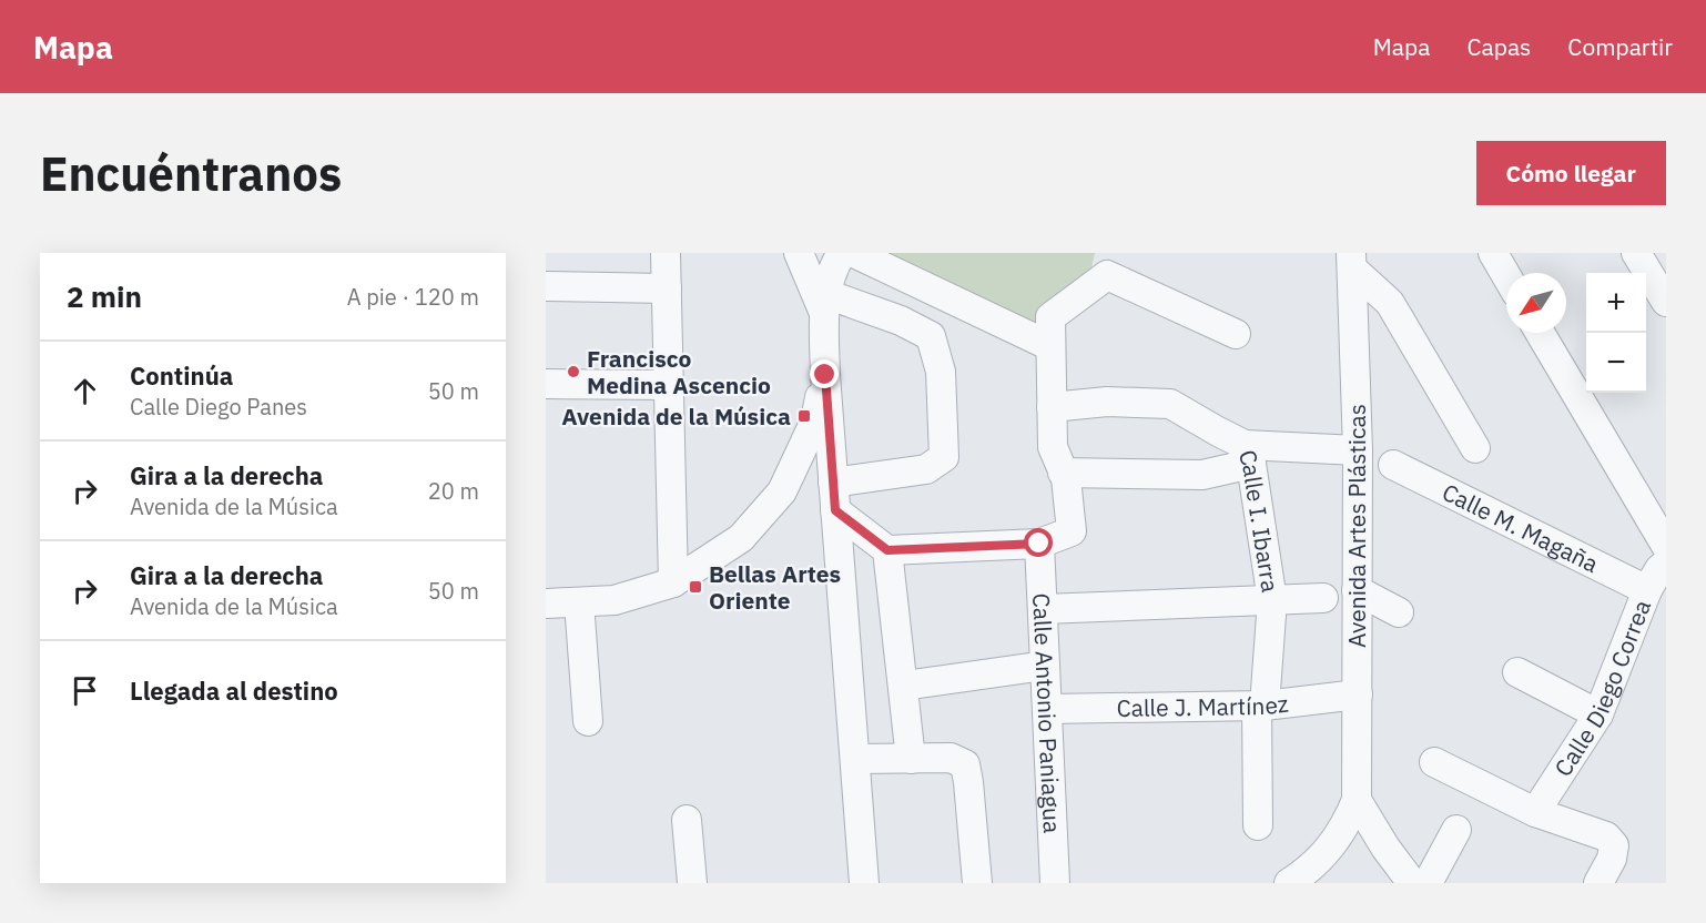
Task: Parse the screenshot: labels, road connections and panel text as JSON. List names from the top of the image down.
{
  "streets": {
    "street": [
      "Calle I. Ibarra",
      "Avenida Artes Plásticas",
      "Calle M. Magaña",
      "Calle Diego Correa",
      "Calle J. Martínez",
      "Calle Antonio Paniagua"
    ]
  },
  "crossings": [
    ["Calle I. Ibarra", "Calle J. Martínez"],
    ["Avenida Artes Plásticas", "Calle J. Martínez"],
    ["Calle M. Magaña", "Calle Diego Correa"],
    ["Calle J. Martínez", "Calle Antonio Paniagua"]
  ],
  "places": {
    "other": ["Francisco Medina Ascencio"],
    "transit": ["Avenida de la Música", "Bellas Artes Oriente"]
  },
  "north": "bottom left",
  "page": {
    "header": "Mapa",
    "nav": ["Mapa", "Capas", "Compartir"],
    "buttons": "Cómo llegar",
    "title": "Encuéntranos",
    "heading": ["2 min", "A pie · 120 m"],
    "map_buttons": ["+", "−"],
    "list": [
      ["Continúa", "Calle Diego Panes", "50 m"],
      ["Gira a la derecha", "Avenida de la Música", "20 m"],
      ["Gira a la derecha", "Avenida de la Música", "50 m"],
      "Llegada al destino"
    ]
  }
}
